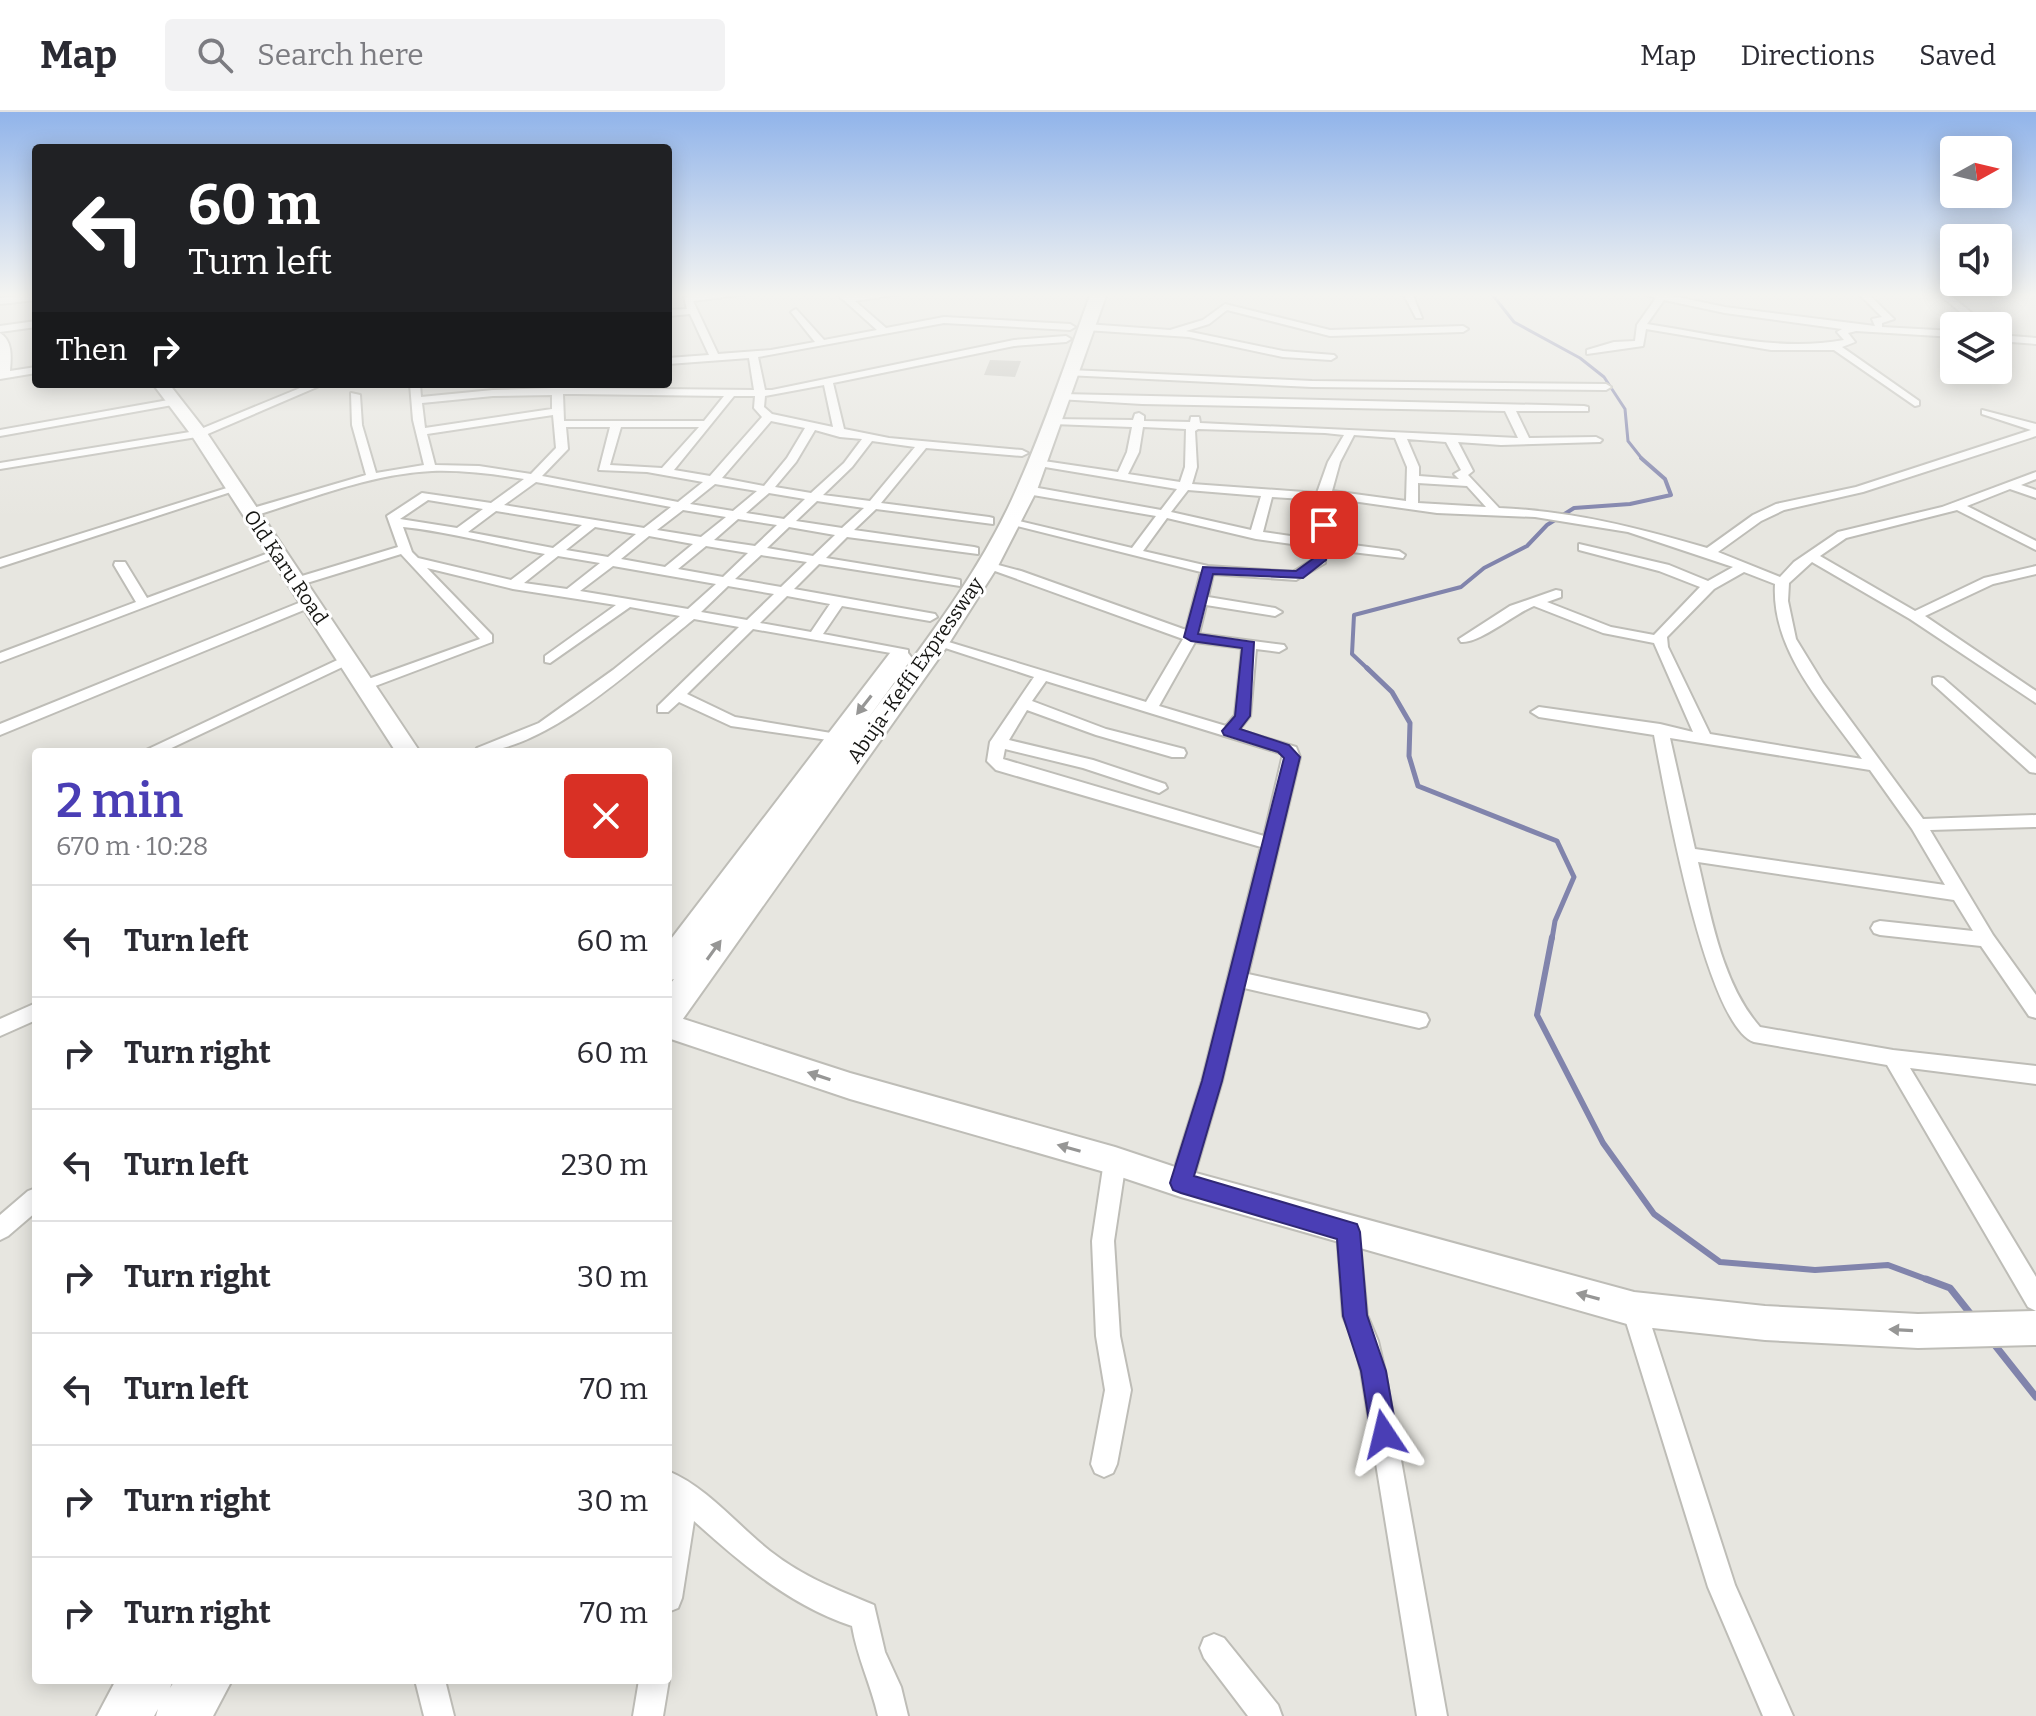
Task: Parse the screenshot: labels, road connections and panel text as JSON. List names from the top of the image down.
{
  "streets": {
    "highway": ["Abuja-Keffi Expressway"],
    "main road": ["Old Karu Road"]
  },
  "north": "right",
  "page": {
    "header": "Map",
    "search": "Search here",
    "nav": ["Map", "Directions", "Saved"],
    "turn": ["60 m", "Turn left"],
    "then": "Then",
    "heading": ["2 min", "670 m · 10:28"],
    "list": [
      {
        "name": "Turn left",
        "value": "60 m"
      },
      {
        "name": "Turn right",
        "value": "60 m"
      },
      {
        "name": "Turn left",
        "value": "230 m"
      },
      {
        "name": "Turn right",
        "value": "30 m"
      },
      {
        "name": "Turn left",
        "value": "70 m"
      },
      {
        "name": "Turn right",
        "value": "30 m"
      },
      {
        "name": "Turn right",
        "value": "70 m"
      }
    ]
  }
}
